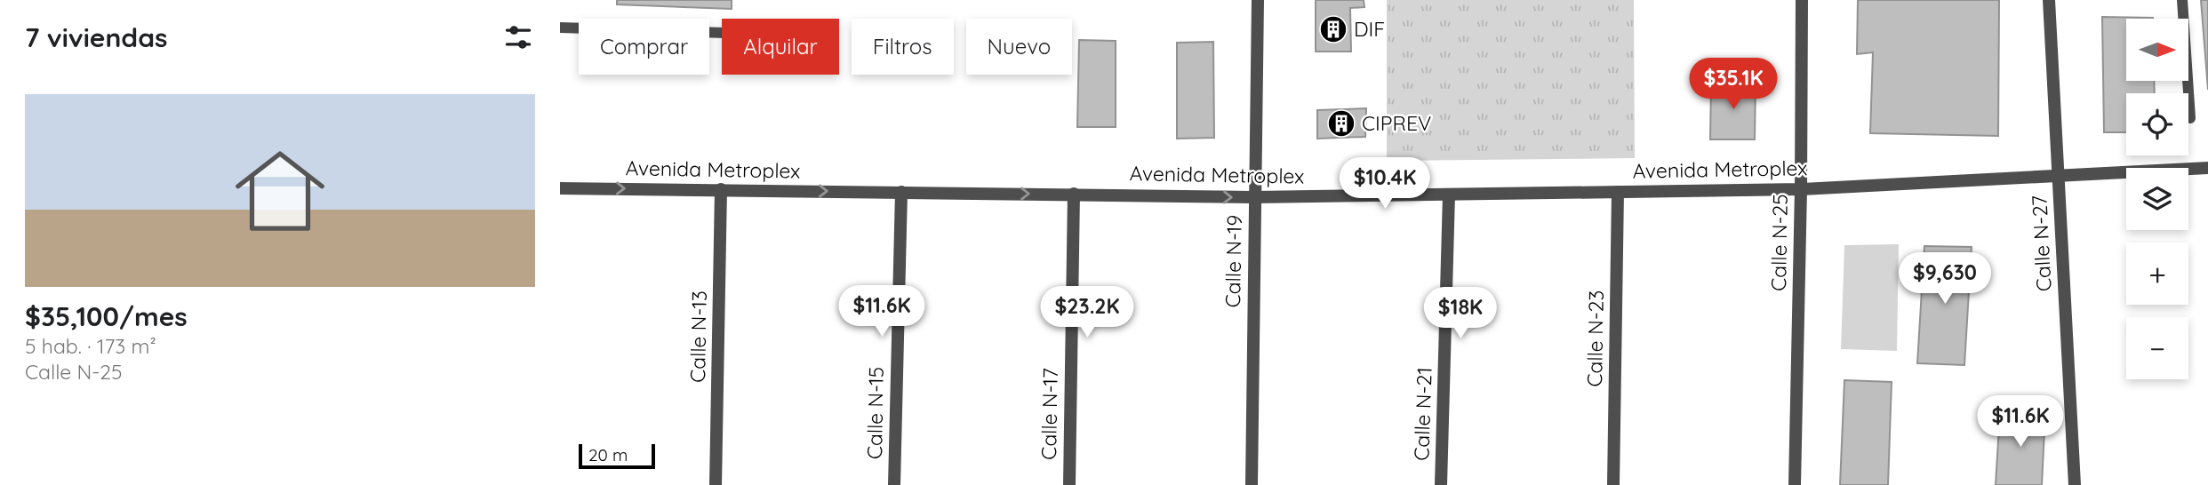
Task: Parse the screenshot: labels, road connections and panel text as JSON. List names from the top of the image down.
{
  "streets": {
    "street": [
      "Avenida Metroplex",
      "Calle N-25",
      "Calle N-27",
      "Calle N-19",
      "Calle N-13",
      "Calle N-23",
      "Calle N-15",
      "Calle N-17",
      "Calle N-21"
    ]
  },
  "crossings": [
    ["Avenida Metroplex", "Calle N-25"],
    ["Avenida Metroplex", "Calle N-27"],
    ["Avenida Metroplex", "Calle N-19"],
    ["Avenida Metroplex", "Calle N-13"],
    ["Avenida Metroplex", "Calle N-23"],
    ["Avenida Metroplex", "Calle N-15"],
    ["Avenida Metroplex", "Calle N-17"],
    ["Avenida Metroplex", "Calle N-21"]
  ],
  "one_way": ["Avenida Metroplex"],
  "places": {
    "building": ["DIF", "CIPREV"]
  },
  "scale_bar": "20 m",
  "north": "right",
  "page": {
    "heading": "7 viviendas",
    "map_buttons": ["+", "−"],
    "chip": [
      "Comprar",
      "Alquilar",
      "Filtros",
      "Nuevo"
    ],
    "price": [
      "$35.1K",
      "$10.4K",
      "$9,630",
      "$11.6K",
      "$23.2K",
      "$18K",
      "$11.6K"
    ],
    "list": [
      {
        "name": "$35,100/mes",
        "note": "5 hab. · 173 m² · Calle N-25"
      }
    ],
    "scale": "20 m"
  }
}
